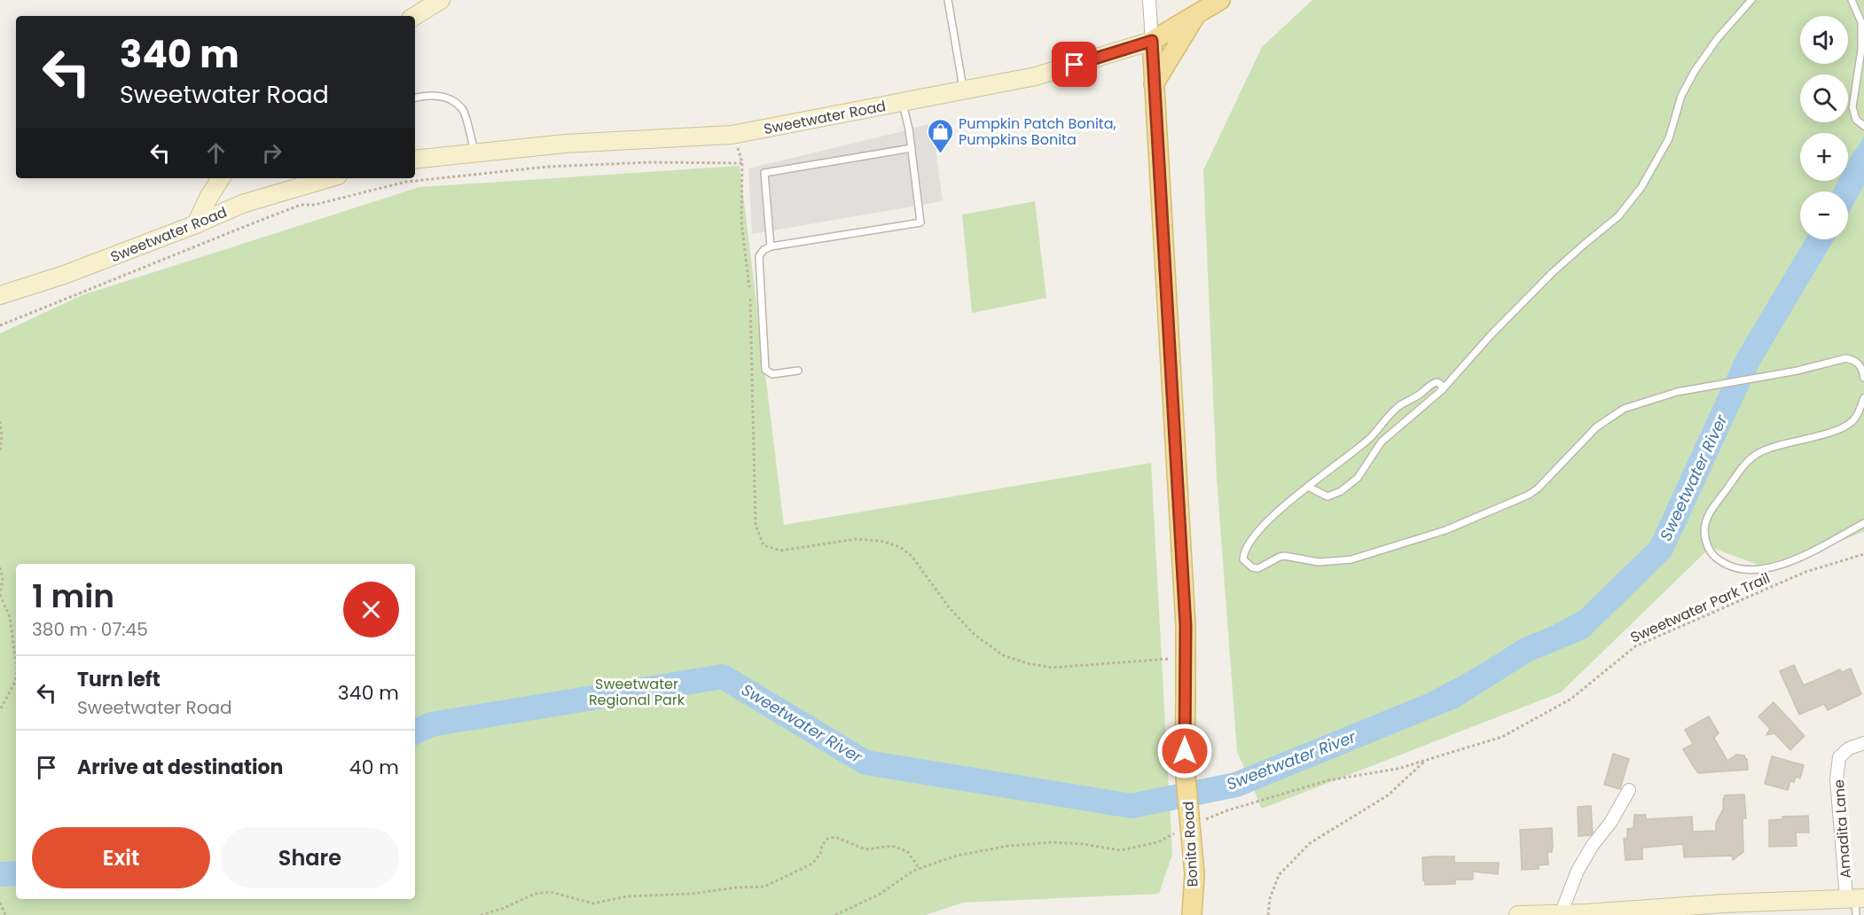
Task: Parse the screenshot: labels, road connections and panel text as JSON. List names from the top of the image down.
{
  "streets": {
    "main road": ["Sweetwater Road", "Bonita Road"],
    "street": ["Amadita Lane"],
    "path": ["Sweetwater Park Trail"]
  },
  "crossings": [
    ["Sweetwater Road", "Bonita Road"]
  ],
  "water": ["Sweetwater River"],
  "parks": ["Sweetwater Regional Park"],
  "places": {
    "shop": ["Pumpkin Patch Bonita, Pumpkins Bonita"]
  },
  "page": {
    "map_buttons": ["+", "−"],
    "turn": ["340 m", "Sweetwater Road"],
    "heading": ["1 min", "380 m · 07:45"],
    "list": [
      {
        "name": "Turn left",
        "note": "Sweetwater Road",
        "value": "340 m"
      },
      {
        "name": "Arrive at destination",
        "value": "40 m"
      }
    ],
    "buttons": ["Exit", "Share"]
  }
}
